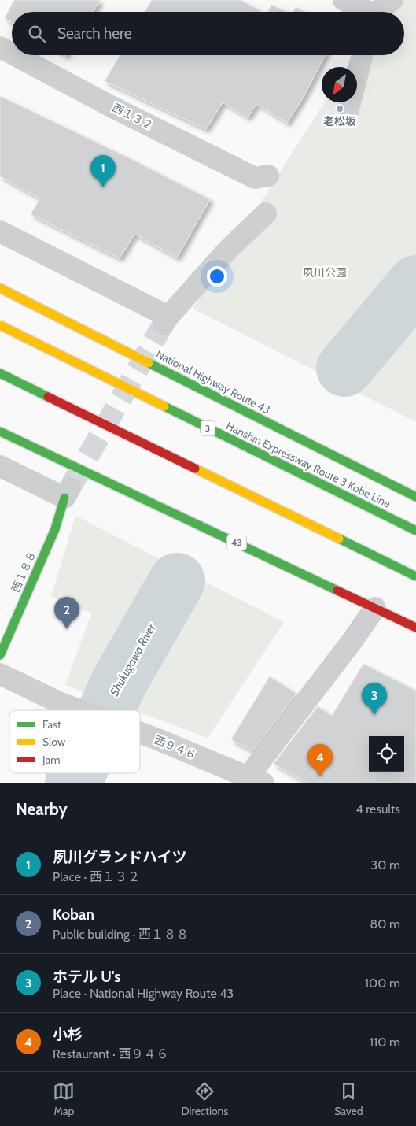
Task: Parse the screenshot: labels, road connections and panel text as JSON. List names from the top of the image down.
{
  "streets": {
    "main road": [
      "National Highway Route 43",
      "3",
      "Hanshin Expressway Route 3 Kobe Line",
      "43",
      "西１８８"
    ],
    "street": ["西１３２", "西９４６"]
  },
  "water": ["Shukugawa River"],
  "parks": ["夙川公園"],
  "places": ["老松坂"],
  "legend": ["Fast", "Slow", "Jam"],
  "north": "bottom left",
  "page": {
    "search": "Search here",
    "pins": [
      "1",
      "2",
      "3",
      "4"
    ],
    "heading": ["Nearby", "4 results"],
    "list": [
      {
        "mark": "1",
        "name": "夙川グランドハイツ",
        "note": "Place · 西１３２",
        "value": "30 m"
      },
      {
        "mark": "2",
        "name": "Koban",
        "note": "Public building · 西１８８",
        "value": "80 m"
      },
      {
        "mark": "3",
        "name": "ホテル U's",
        "note": "Place · National Highway Route 43",
        "value": "100 m"
      },
      {
        "mark": "4",
        "name": "小杉",
        "note": "Restaurant · 西９４６",
        "value": "110 m"
      }
    ],
    "nav": ["Map", "Directions", "Saved"]
  }
}
